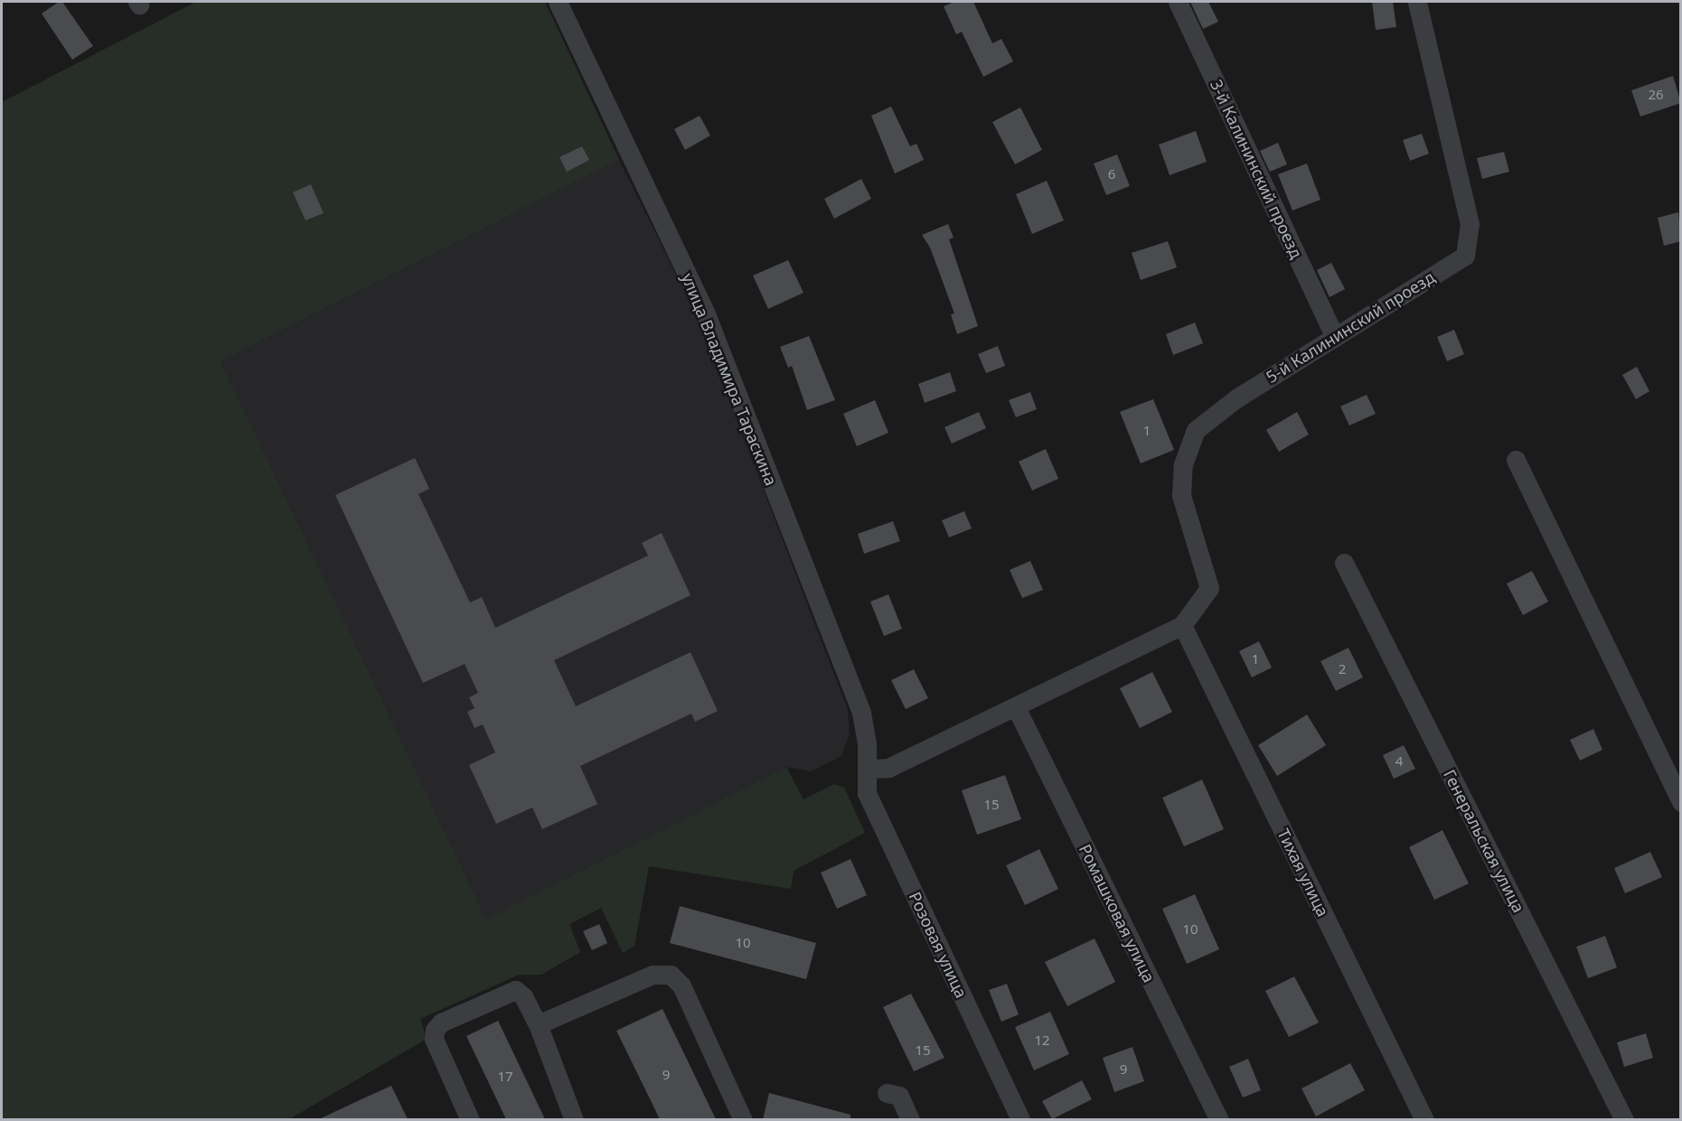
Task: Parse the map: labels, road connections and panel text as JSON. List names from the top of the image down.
{
  "streets": {
    "street": [
      "3-й Калининский проезд",
      "5-й Калининский проезд",
      "улица Владимира Тараскина",
      "Генеральская улица",
      "Тихая улица",
      "Ромашковая улица",
      "Розовая улица"
    ]
  },
  "crossings": [
    ["3-й Калининский проезд", "5-й Калининский проезд"],
    ["5-й Калининский проезд", "Тихая улица"],
    ["улица Владимира Тараскина", "Розовая улица"]
  ],
  "house_numbers": [
    "26",
    "6",
    "1",
    "1",
    "2",
    "4",
    "15",
    "10",
    "10",
    "12",
    "15",
    "9",
    "9",
    "17"
  ]
}
